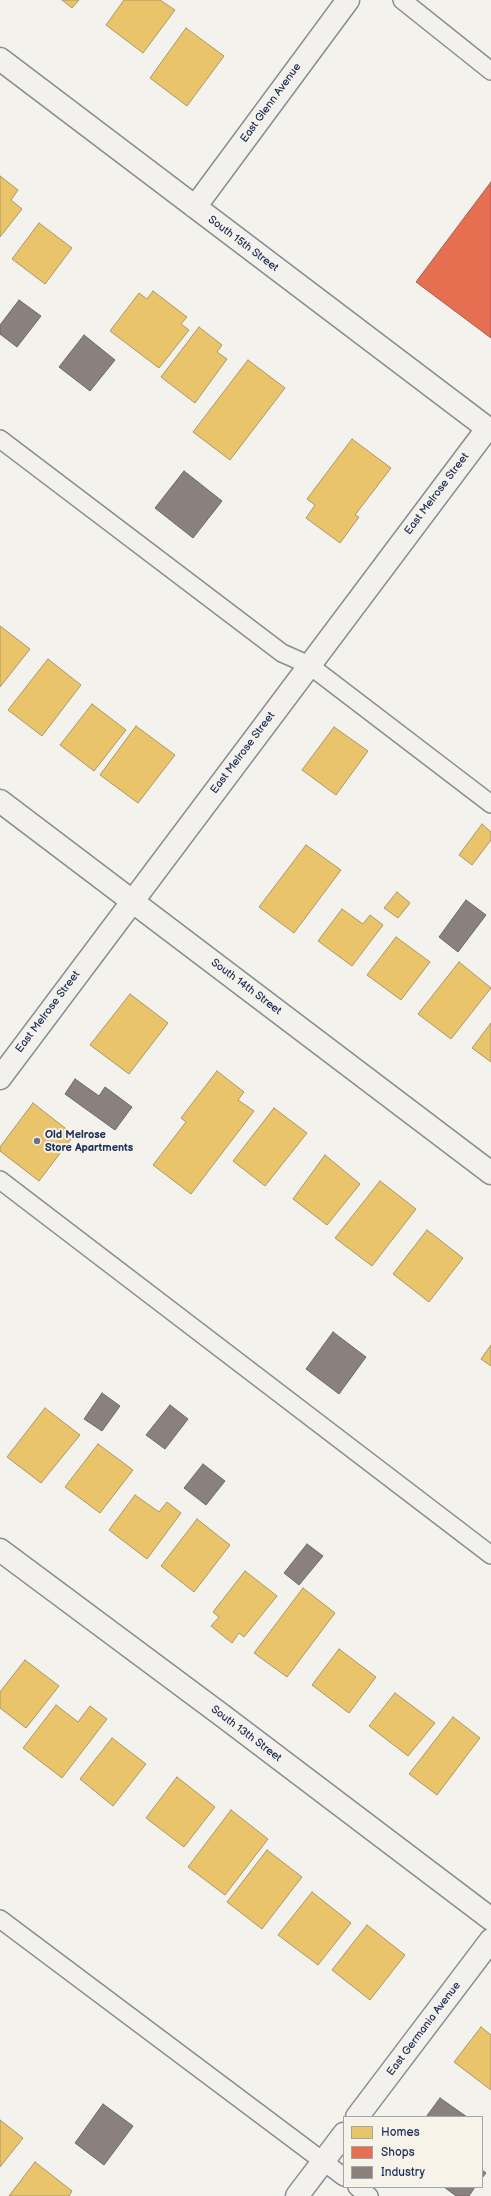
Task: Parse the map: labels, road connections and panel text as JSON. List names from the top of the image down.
{
  "streets": {
    "street": [
      "East Glenn Avenue",
      "South 15th Street",
      "East Melrose Street",
      "South 14th Street",
      "South 13th Street",
      "East Germania Avenue"
    ]
  },
  "crossings": [
    ["East Glenn Avenue", "South 15th Street"],
    ["South 15th Street", "East Melrose Street"],
    ["East Melrose Street", "South 14th Street"]
  ],
  "places": ["Old Melrose Store Apartments"],
  "legend": ["Homes", "Shops", "Industry"]
}
